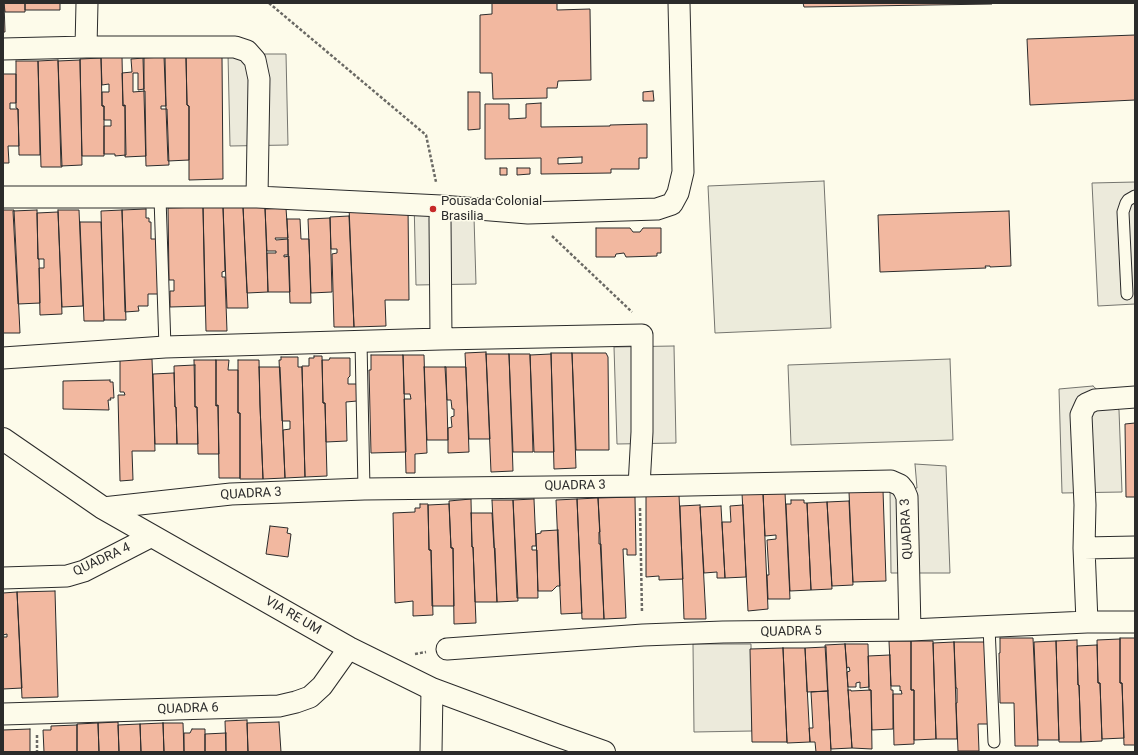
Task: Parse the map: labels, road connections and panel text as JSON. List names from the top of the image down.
{
  "streets": {
    "street": [
      "QUADRA 3",
      "QUADRA 4",
      "VIA RE UM",
      "QUADRA 5",
      "QUADRA 6"
    ]
  },
  "crossings": [
    ["QUADRA 3", "VIA RE UM"],
    ["QUADRA 3", "QUADRA 5"],
    ["QUADRA 4", "VIA RE UM"],
    ["VIA RE UM", "QUADRA 6"]
  ],
  "places": ["Pousada Colonial Brasilia"]
}
